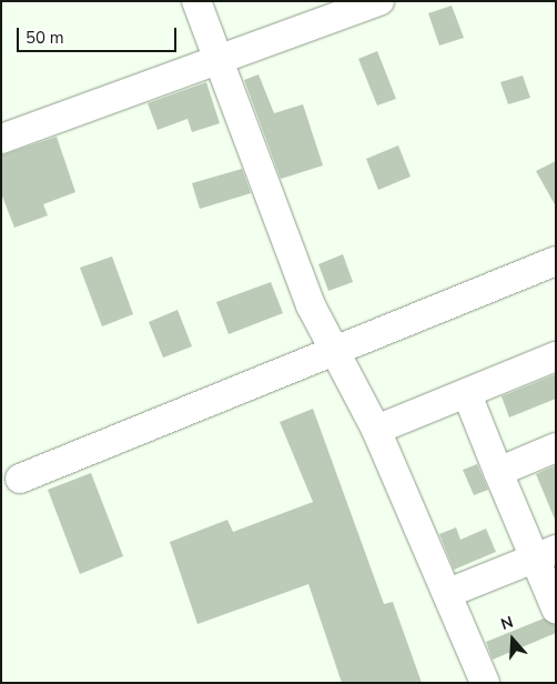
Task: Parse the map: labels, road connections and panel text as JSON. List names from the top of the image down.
{
  "scale_bar": "50 m",
  "north": "top"
}
